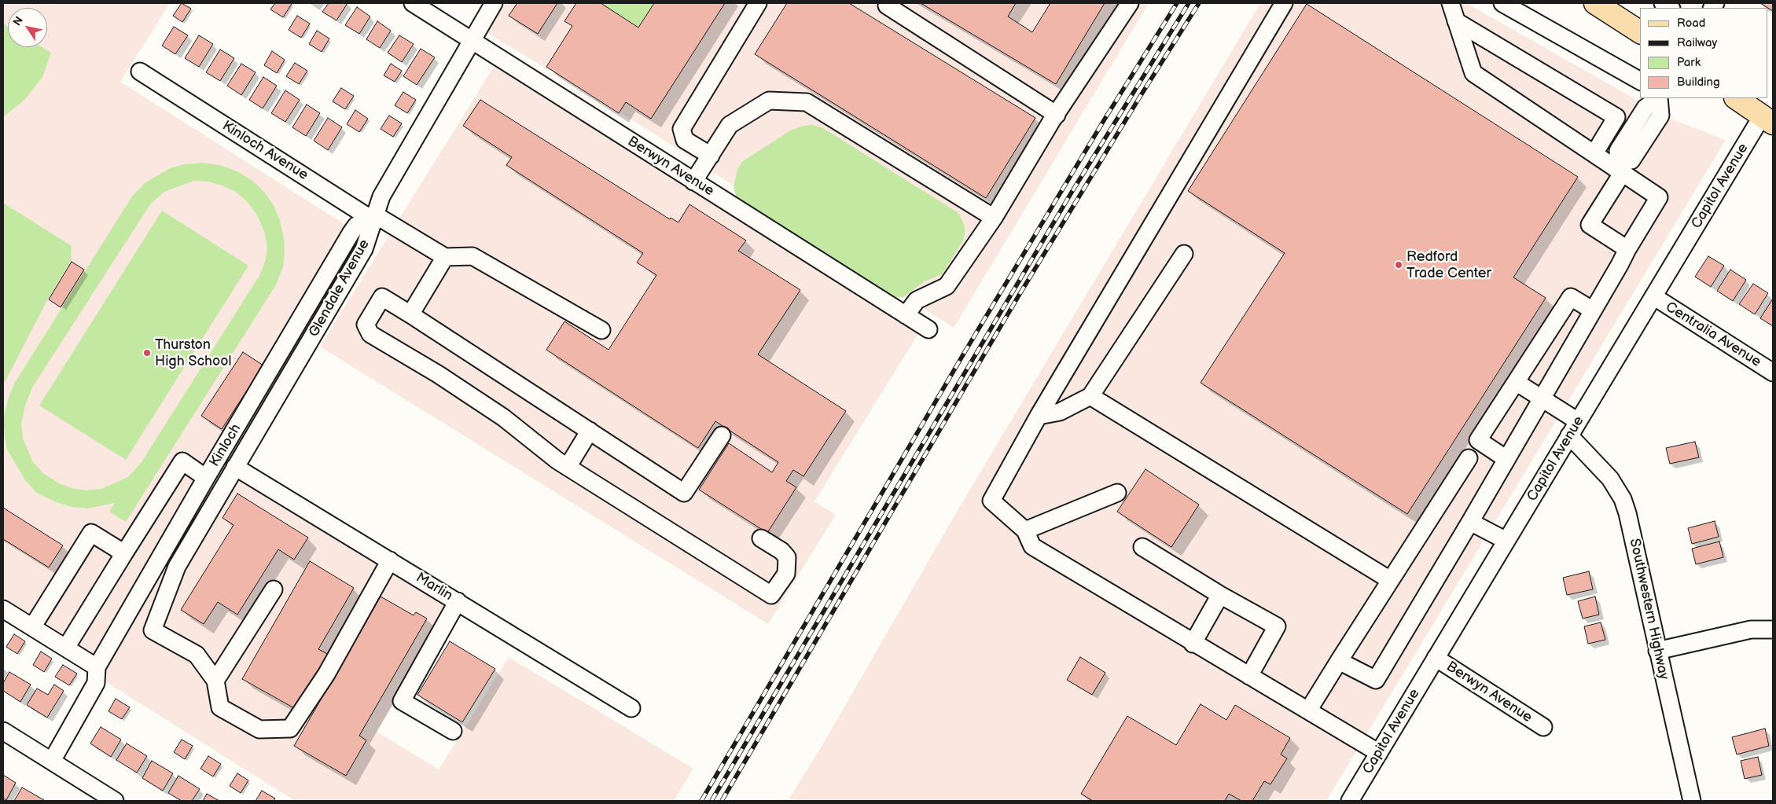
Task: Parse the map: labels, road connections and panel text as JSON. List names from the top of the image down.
{
  "streets": {
    "street": [
      "Kinloch Avenue",
      "Berwyn Avenue",
      "Capitol Avenue",
      "Glendale Avenue",
      "Centralia Avenue",
      "Kinloch",
      "Marlin",
      "Southwestern Highway"
    ]
  },
  "crossings": [
    ["Kinloch Avenue", "Glendale Avenue"],
    ["Kinloch Avenue", "Kinloch"],
    ["Berwyn Avenue", "Capitol Avenue"],
    ["Berwyn Avenue", "Glendale Avenue"],
    ["Capitol Avenue", "Centralia Avenue"],
    ["Capitol Avenue", "Southwestern Highway"],
    ["Glendale Avenue", "Kinloch"],
    ["Glendale Avenue", "Marlin"]
  ],
  "places": ["Redford Trade Center", "Thurston High School"],
  "legend": [
    "Road",
    "Railway",
    "Park",
    "Building"
  ],
  "north": "top left"
}
